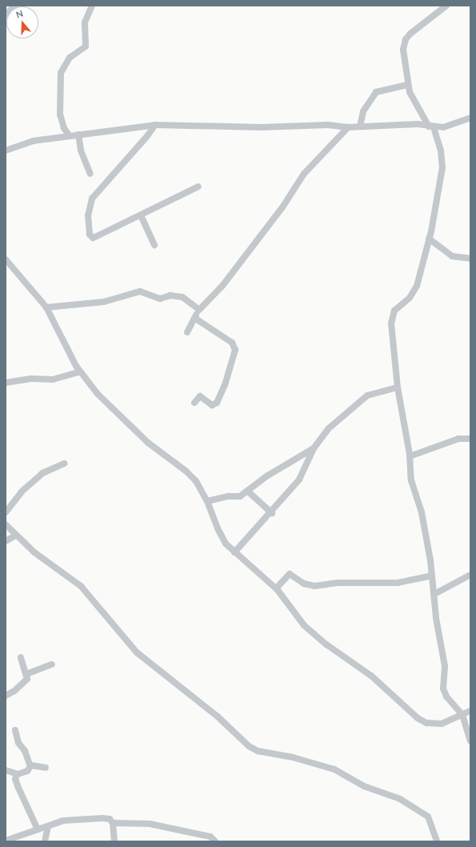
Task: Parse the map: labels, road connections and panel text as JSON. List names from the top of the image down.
{
  "north": "top"
}
